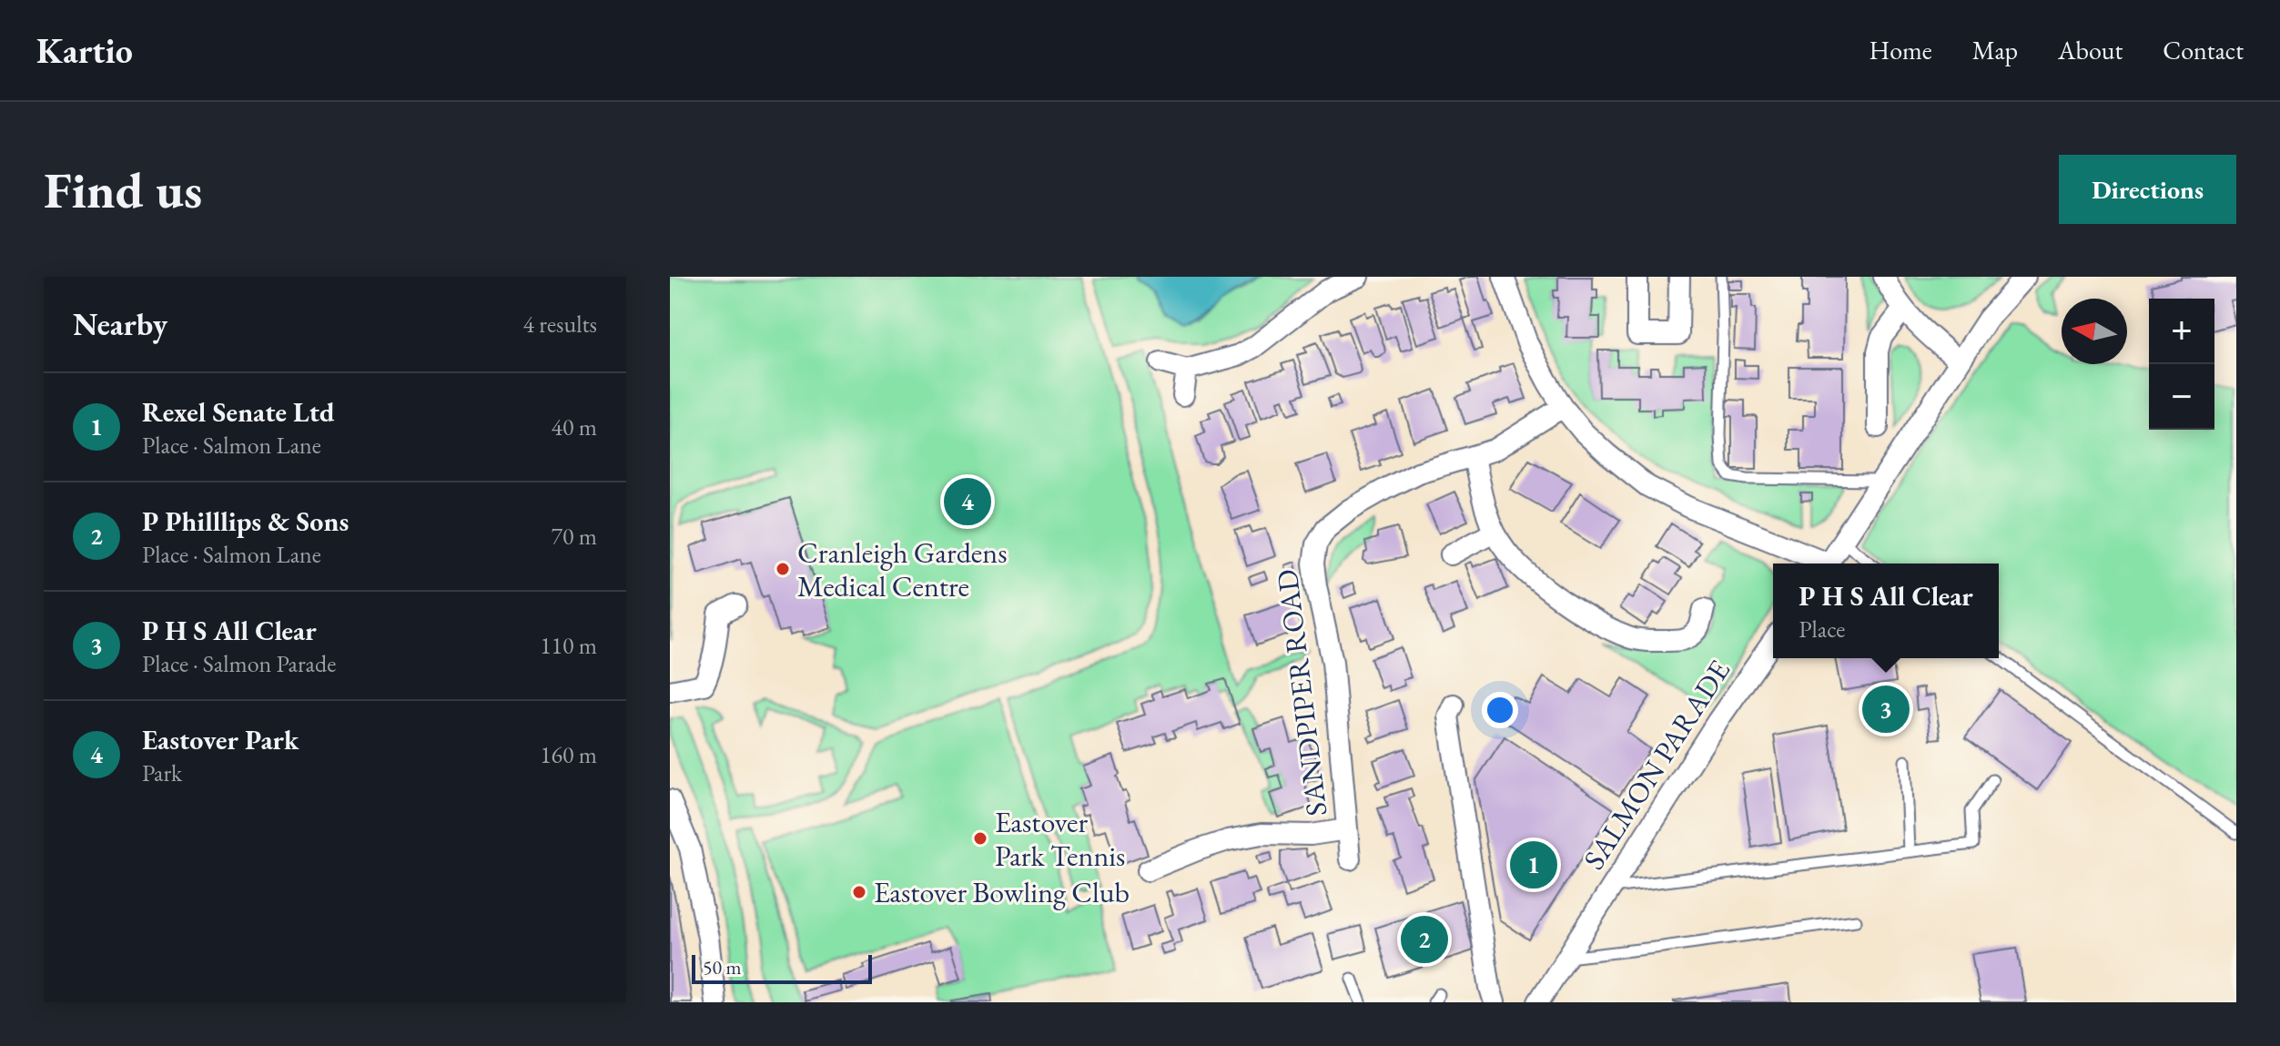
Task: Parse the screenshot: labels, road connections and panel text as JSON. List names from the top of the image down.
{
  "streets": {
    "street": ["SANDPIPER ROAD", "SALMON PARADE"]
  },
  "places": ["Cranleigh Gardens Medical Centre", "Eastover Park Tennis", "Eastover Bowling Club"],
  "scale_bar": "50 m",
  "north": "left",
  "page": {
    "header": "Kartio",
    "nav": [
      "Home",
      "Map",
      "About",
      "Contact"
    ],
    "buttons": "Directions",
    "title": "Find us",
    "heading": ["Nearby", "4 results"],
    "map_buttons": ["+", "−"],
    "list": [
      {
        "mark": "1",
        "name": "Rexel Senate Ltd",
        "note": "Place · Salmon Lane",
        "value": "40 m"
      },
      {
        "mark": "2",
        "name": "P Philllips & Sons",
        "note": "Place · Salmon Lane",
        "value": "70 m"
      },
      {
        "mark": "3",
        "name": "P H S All Clear",
        "note": "Place · Salmon Parade",
        "value": "110 m"
      },
      {
        "mark": "4",
        "name": "Eastover Park",
        "note": "Park",
        "value": "160 m"
      }
    ],
    "pins": [
      "4",
      "3",
      "1",
      "2"
    ],
    "popup": ["P H S All Clear", "Place"],
    "scale": "50 m"
  }
}
